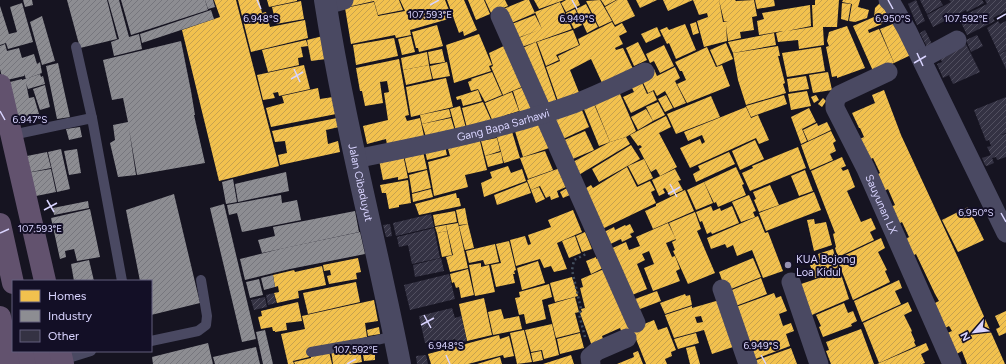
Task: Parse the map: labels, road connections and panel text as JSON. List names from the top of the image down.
{
  "streets": {
    "street": ["Gang Bapa Sarhawi", "Jalan Cibaduyut", "Sauyunan LX"]
  },
  "crossings": [
    ["Gang Bapa Sarhawi", "Jalan Cibaduyut"]
  ],
  "places": ["KUA Bojong Loa Kidul"],
  "legend": ["Homes", "Industry", "Other"],
  "north": "bottom left",
  "coordinates": [
    "107.593°E",
    "107.592°E",
    "6.948°S",
    "6.950°S",
    "6.949°S",
    "6.947°S"
  ]
}
